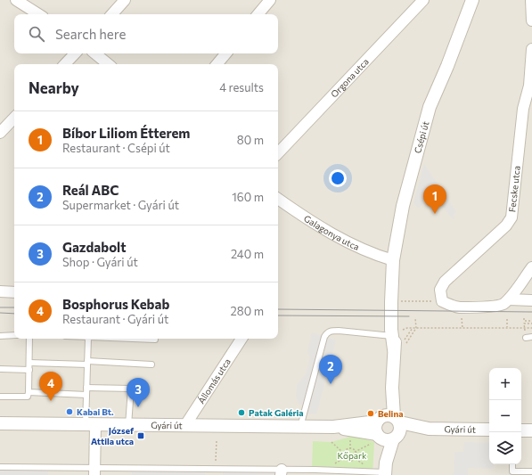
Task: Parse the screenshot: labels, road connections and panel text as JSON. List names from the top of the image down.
{
  "streets": {
    "street": [
      "Orgona utca",
      "Csépi út",
      "Fecske utca",
      "Galagonya utca",
      "Állomás utca",
      "Gyári út"
    ]
  },
  "crossings": [
    ["Csépi út", "Galagonya utca"],
    ["Csépi út", "Gyári út"],
    ["Állomás utca", "Gyári út"]
  ],
  "parks": ["Kőpark"],
  "places": {
    "other": ["Kabai Bt.", "Patak Galéria", "Belina"],
    "transit": ["József Attila utca"]
  },
  "page": {
    "search": "Search here",
    "heading": ["Nearby", "4 results"],
    "list": [
      {
        "mark": "1",
        "name": "Bíbor Liliom Étterem",
        "note": "Restaurant · Csépi út",
        "value": "80 m"
      },
      {
        "mark": "2",
        "name": "Reál ABC",
        "note": "Supermarket · Gyári út",
        "value": "160 m"
      },
      {
        "mark": "3",
        "name": "Gazdabolt",
        "note": "Shop · Gyári út",
        "value": "240 m"
      },
      {
        "mark": "4",
        "name": "Bosphorus Kebab",
        "note": "Restaurant · Gyári út",
        "value": "280 m"
      }
    ],
    "pins": [
      "1",
      "2",
      "4",
      "3"
    ],
    "map_buttons": ["+", "−"]
  }
}
